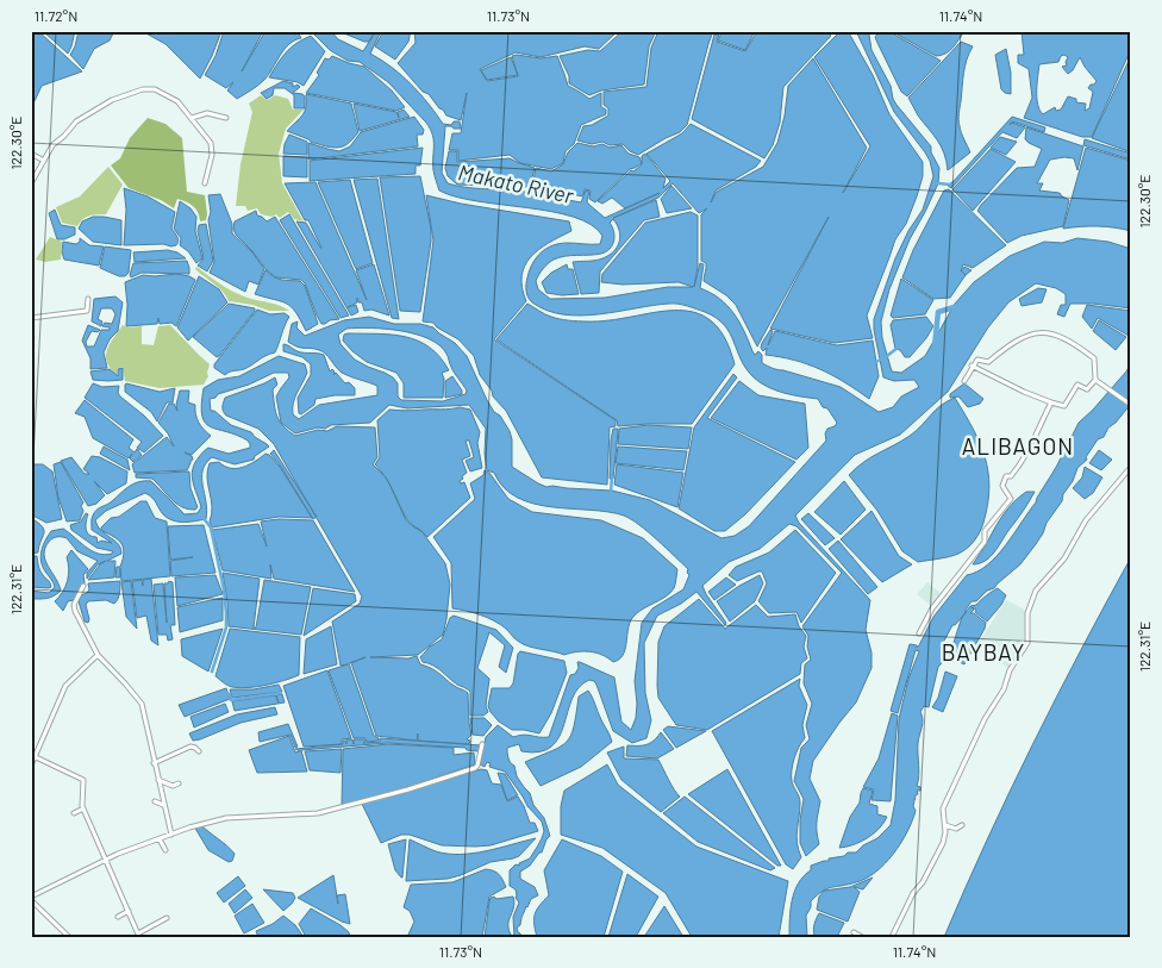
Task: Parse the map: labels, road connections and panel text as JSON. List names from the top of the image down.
{
  "districts": ["ALIBAGON", "BAYBAY"],
  "water": ["Makato River"],
  "coordinates": [
    "11.72°N",
    "11.73°N",
    "11.74°N",
    "122.30°E",
    "122.31°E"
  ]
}
